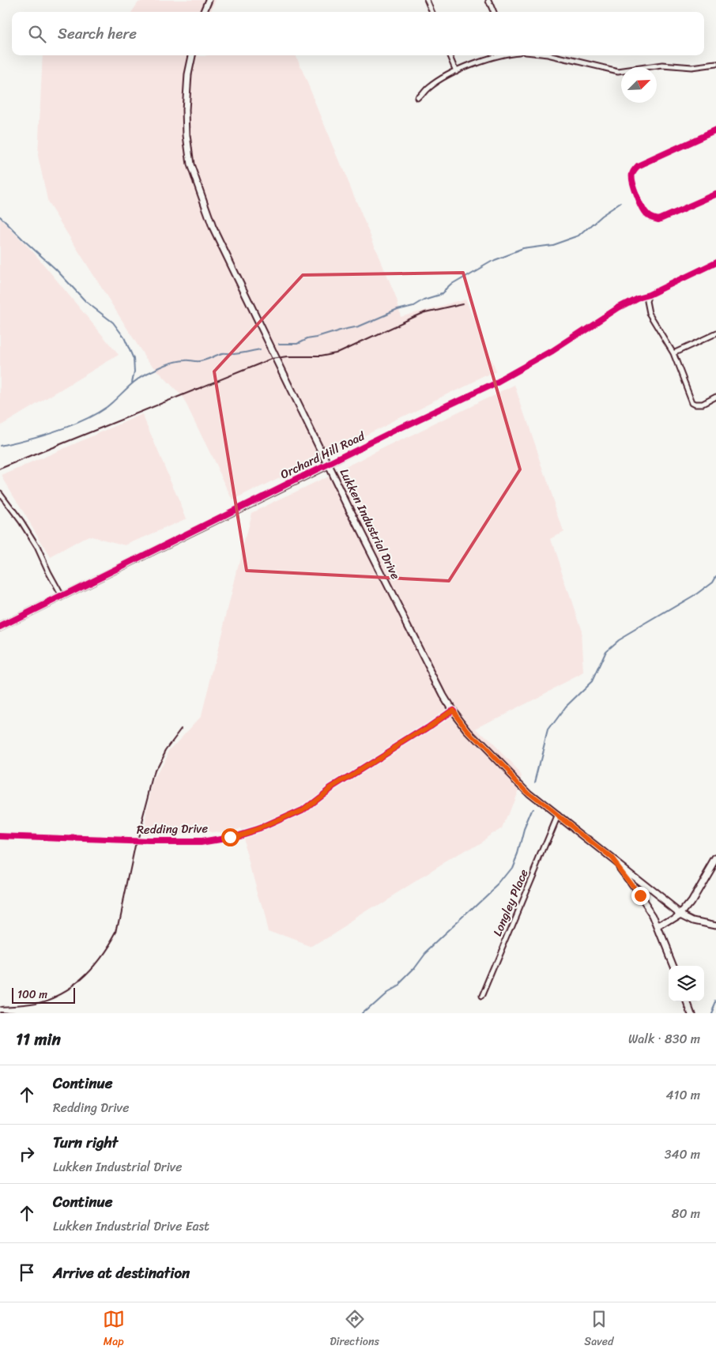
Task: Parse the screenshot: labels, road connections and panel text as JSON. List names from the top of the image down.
{
  "streets": {
    "main road": ["Orchard Hill Road", "Lukken Industrial Drive"],
    "street": ["Redding Drive", "Longley Place"]
  },
  "crossings": [
    ["Orchard Hill Road", "Lukken Industrial Drive"],
    ["Lukken Industrial Drive", "Redding Drive"],
    ["Lukken Industrial Drive", "Longley Place"]
  ],
  "scale_bar": "100 m",
  "north": "top right",
  "page": {
    "search": "Search here",
    "scale": "100 m",
    "heading": ["11 min", "Walk · 830 m"],
    "list": [
      ["Continue", "Redding Drive", "410 m"],
      ["Turn right", "Lukken Industrial Drive", "340 m"],
      ["Continue", "Lukken Industrial Drive East", "80 m"],
      "Arrive at destination"
    ],
    "nav": ["Map", "Directions", "Saved"]
  }
}
